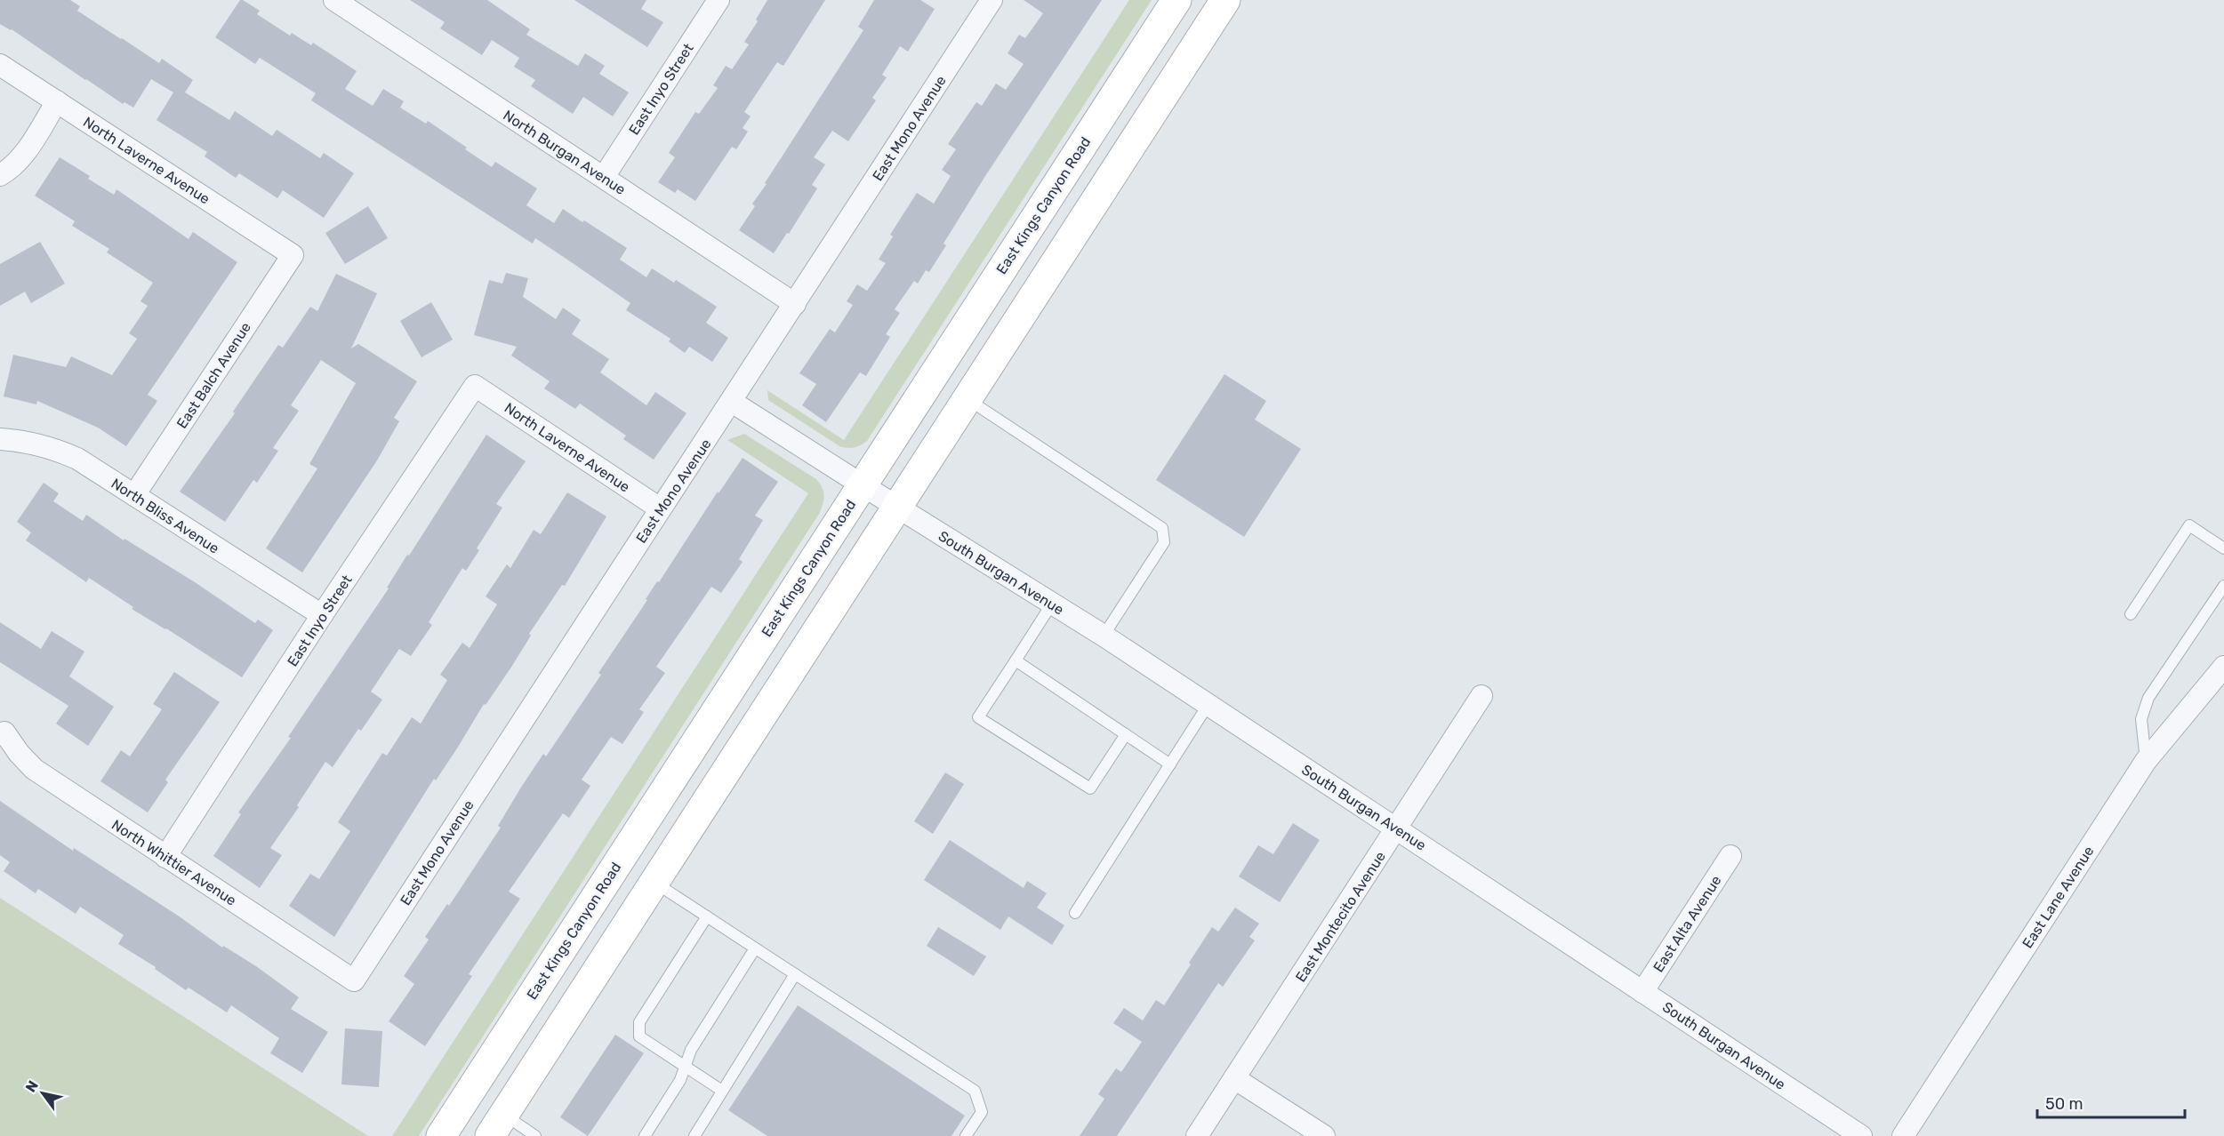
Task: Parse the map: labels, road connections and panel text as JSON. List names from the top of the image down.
{
  "streets": {
    "main road": ["East Kings Canyon Road"],
    "street": [
      "East Inyo Street",
      "East Mono Avenue",
      "North Burgan Avenue",
      "North Laverne Avenue",
      "East Balch Avenue",
      "North Bliss Avenue",
      "South Burgan Avenue",
      "North Whittier Avenue",
      "East Lane Avenue",
      "East Montecito Avenue",
      "East Alta Avenue"
    ]
  },
  "crossings": [
    ["East Inyo Street", "North Burgan Avenue"],
    ["East Inyo Street", "North Laverne Avenue"],
    ["East Inyo Street", "North Bliss Avenue"],
    ["East Inyo Street", "North Whittier Avenue"],
    ["East Mono Avenue", "North Burgan Avenue"],
    ["East Mono Avenue", "North Laverne Avenue"],
    ["East Mono Avenue", "North Whittier Avenue"],
    ["North Laverne Avenue", "East Balch Avenue"],
    ["East Kings Canyon Road", "South Burgan Avenue"],
    ["East Balch Avenue", "North Bliss Avenue"],
    ["South Burgan Avenue", "East Montecito Avenue"],
    ["South Burgan Avenue", "East Alta Avenue"]
  ],
  "scale_bar": "50 m",
  "north": "top left"
}
